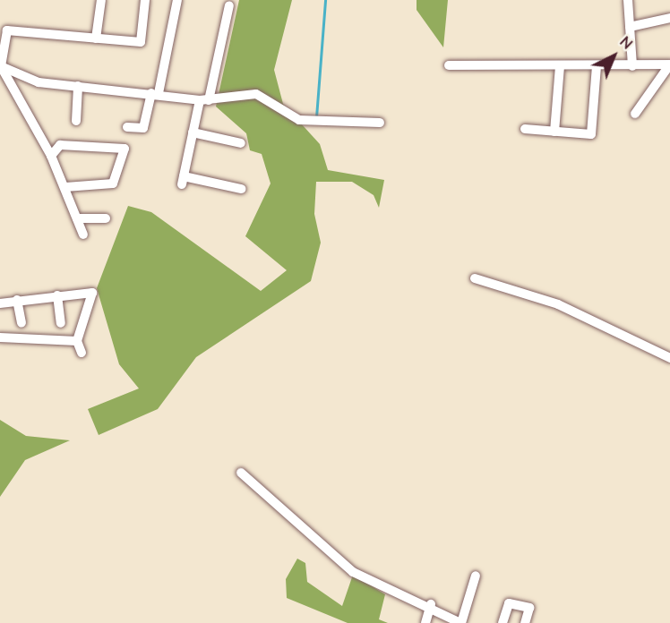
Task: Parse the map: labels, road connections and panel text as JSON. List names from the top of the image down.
{
  "north": "top right"
}
